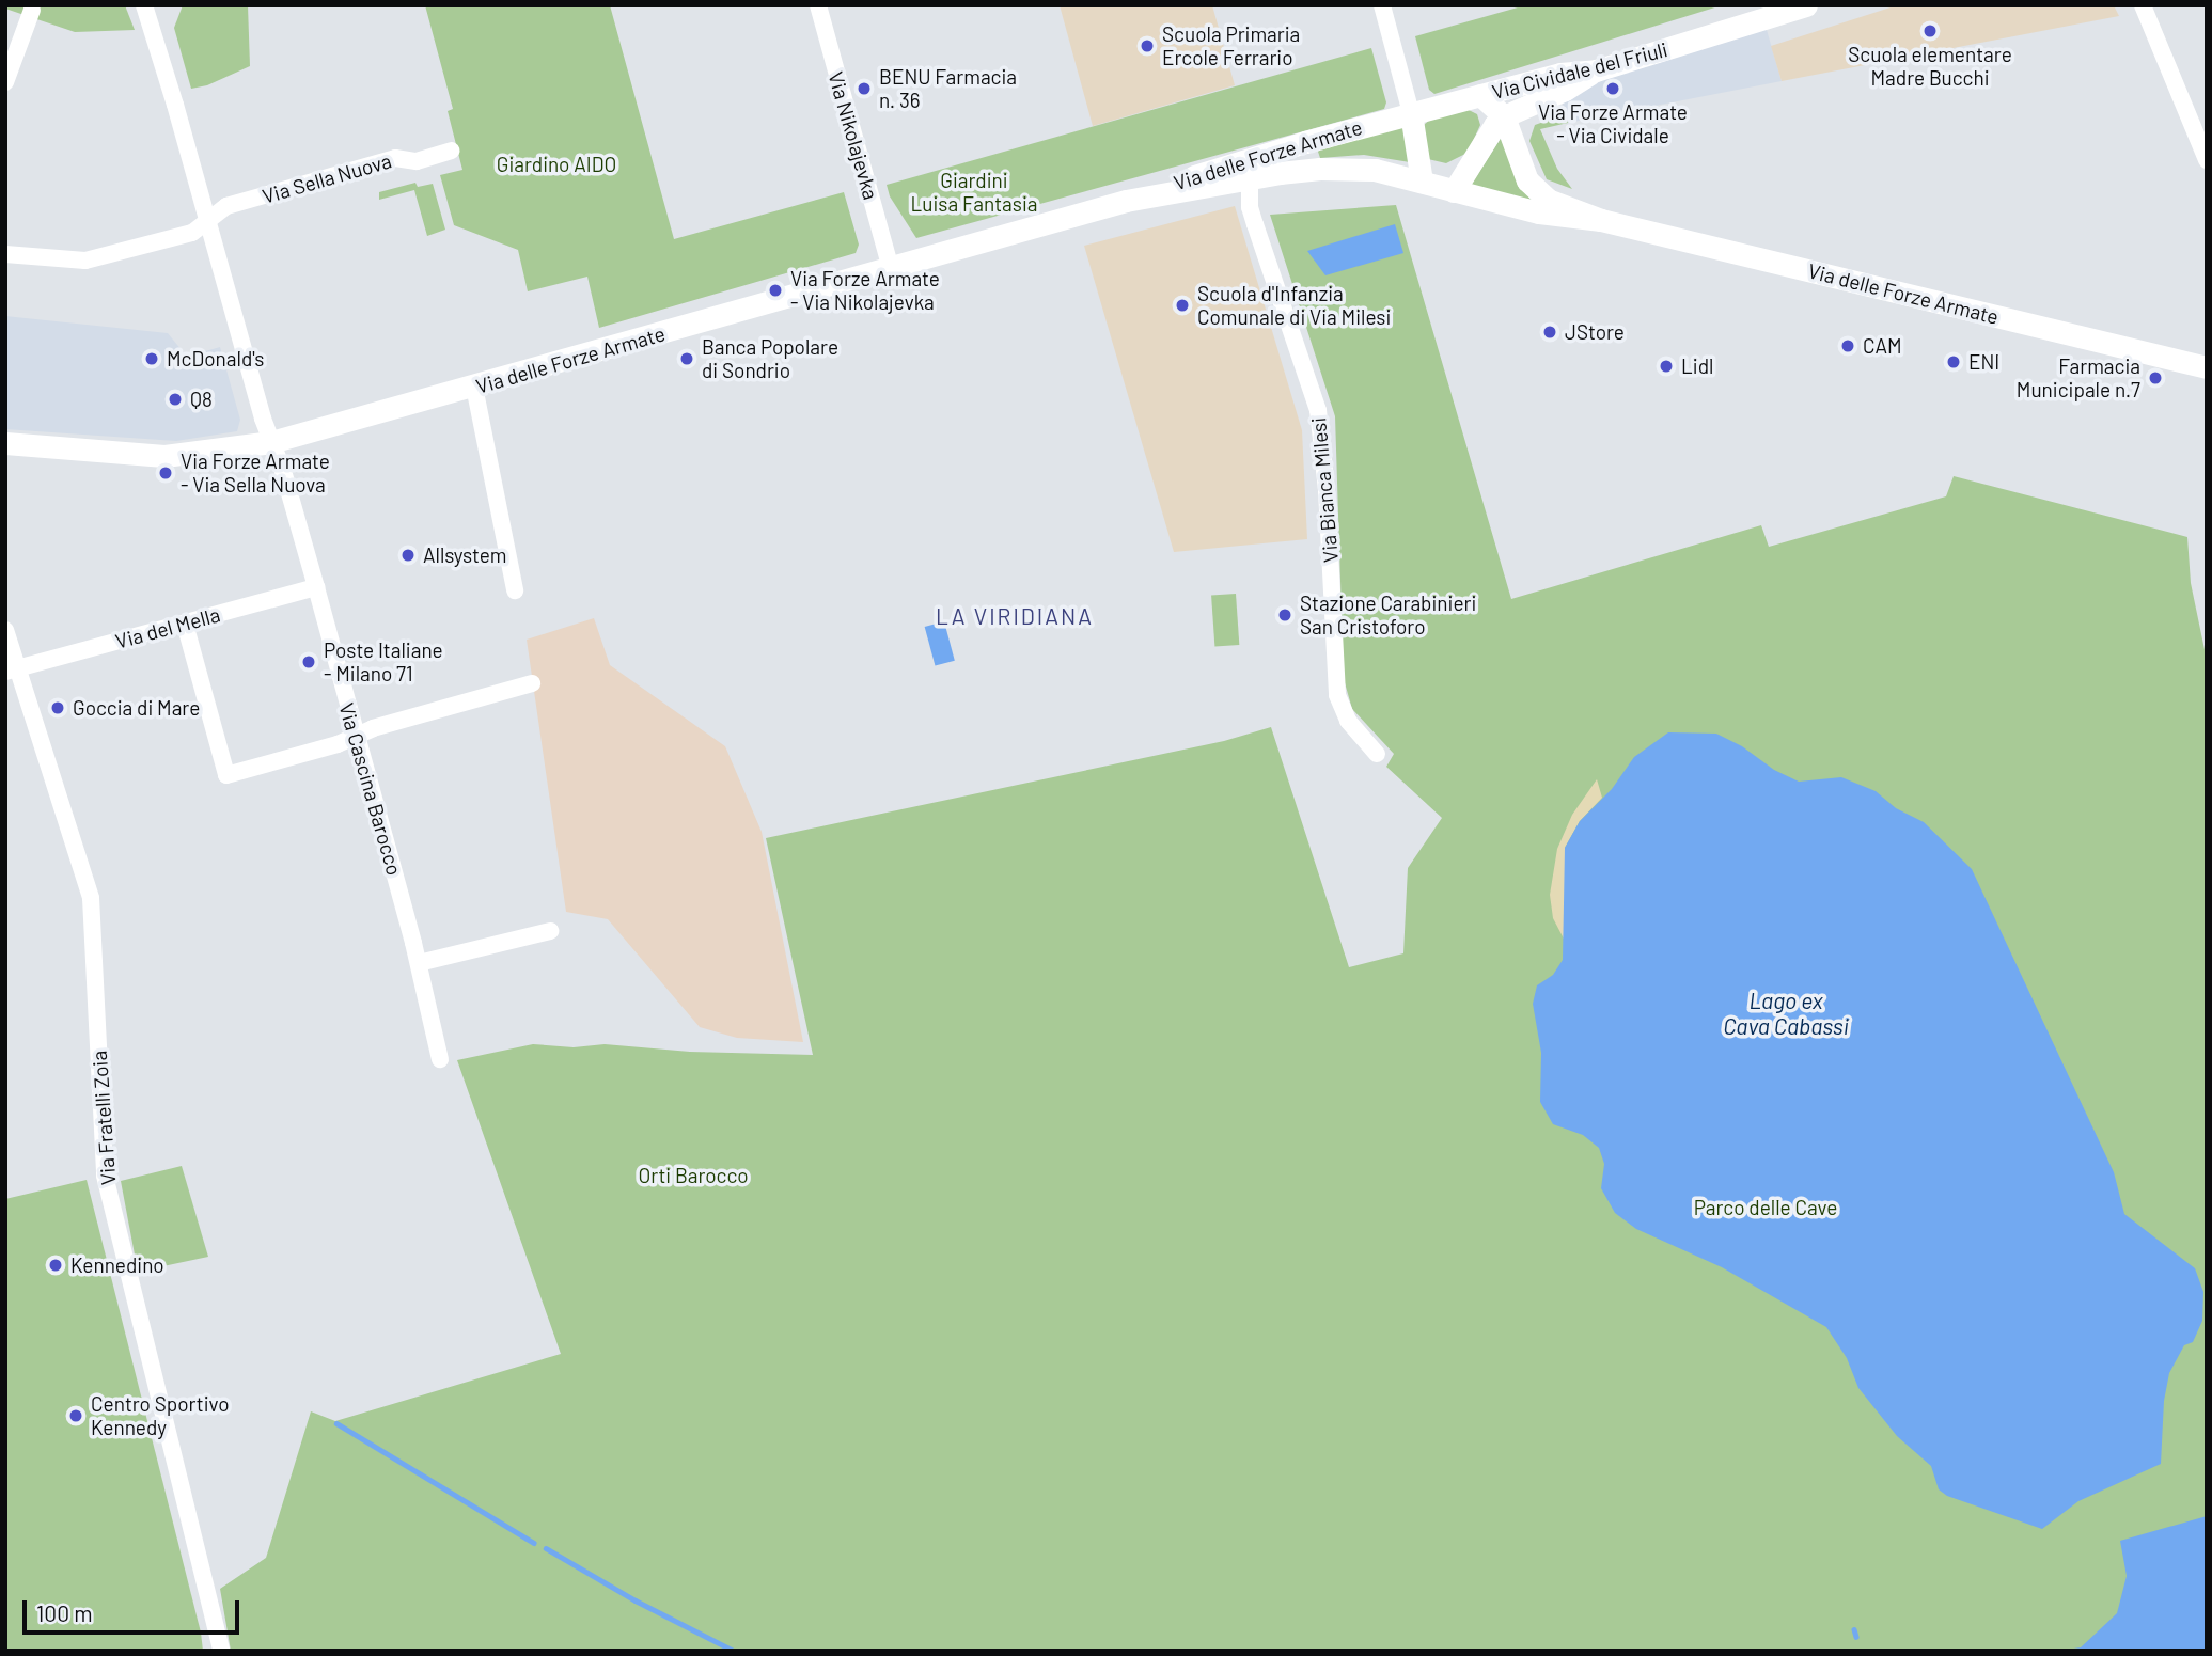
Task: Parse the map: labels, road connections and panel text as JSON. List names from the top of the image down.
{
  "streets": {
    "street": [
      "Via Cividale del Friuli",
      "Via Nikolajevka",
      "Via delle Forze Armate",
      "Via Sella Nuova",
      "Via Bianca Milesi",
      "Via del Mella",
      "Via Cascina Barocco",
      "Via Fratelli Zoia"
    ]
  },
  "crossings": [
    ["Via Cividale del Friuli", "Via delle Forze Armate"],
    ["Via Nikolajevka", "Via delle Forze Armate"],
    ["Via delle Forze Armate", "Via Bianca Milesi"],
    ["Via delle Forze Armate", "Via Cascina Barocco"],
    ["Via del Mella", "Via Cascina Barocco"],
    ["Via del Mella", "Via Fratelli Zoia"]
  ],
  "districts": ["LA VIRIDIANA"],
  "water": ["Lago ex Cava Cabassi"],
  "parks": [
    "Giardino AIDO",
    "Giardini Luisa Fantasia",
    "Orti Barocco",
    "Parco delle Cave"
  ],
  "places": [
    "Scuola elementare Madre Bucchi",
    "Scuola Primaria Ercole Ferrario",
    "BENU Farmacia n. 36",
    "Via Forze Armate - Via Cividale",
    "Via Forze Armate - Via Nikolajevka",
    "Scuola d'Infanzia Comunale di Via Milesi",
    "JStore",
    "CAM",
    "McDonald's",
    "Banca Popolare di Sondrio",
    "ENI",
    "Lidl",
    "Farmacia Municipale n.7",
    "Q8",
    "Via Forze Armate - Via Sella Nuova",
    "Allsystem",
    "Stazione Carabinieri San Cristoforo",
    "Poste Italiane - Milano 71",
    "Goccia di Mare",
    "Kennedino",
    "Centro Sportivo Kennedy"
  ],
  "scale_bar": "100 m"
}
